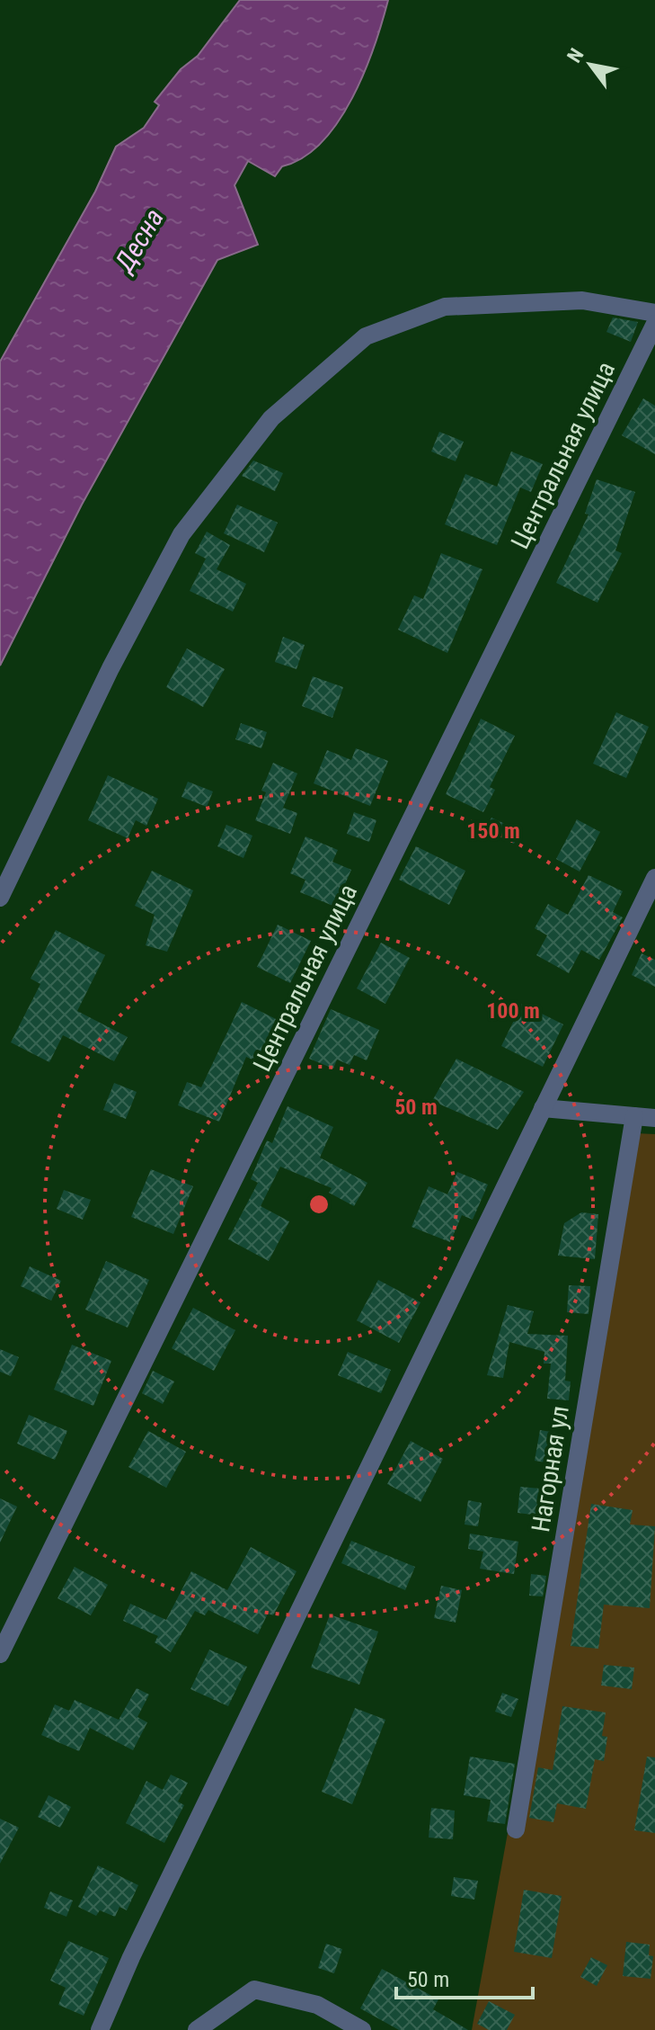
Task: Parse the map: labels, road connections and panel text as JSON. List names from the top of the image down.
{
  "streets": {
    "street": ["Центральная улица", "Нагорная ул"]
  },
  "water": ["Десна"],
  "scale_bar": "50 m",
  "north": "top left",
  "rings": ["150 m", "100 m", "50 m"]
}
